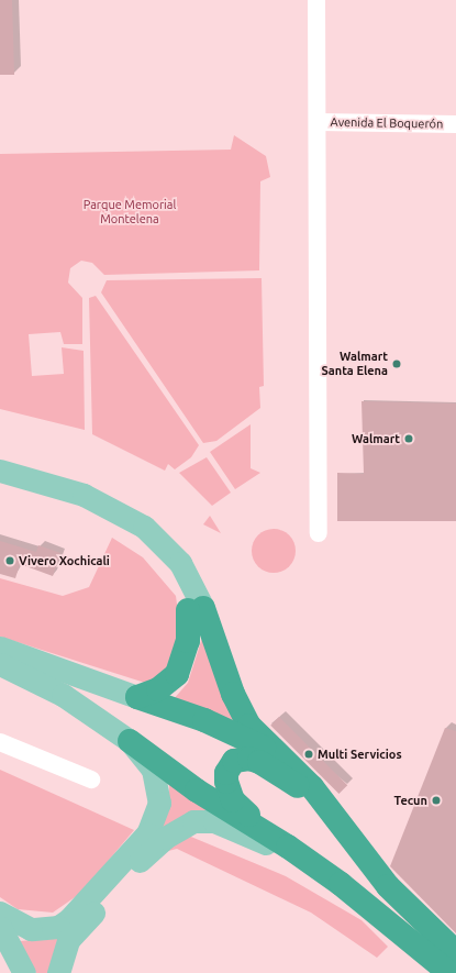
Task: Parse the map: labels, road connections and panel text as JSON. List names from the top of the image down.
{
  "streets": {
    "street": ["Avenida El Boquerón"]
  },
  "parks": ["Parque Memorial Montelena"],
  "places": [
    "Walmart Santa Elena",
    "Walmart",
    "Vivero Xochicali",
    "Multi Servicios",
    "Tecun"
  ]
}
